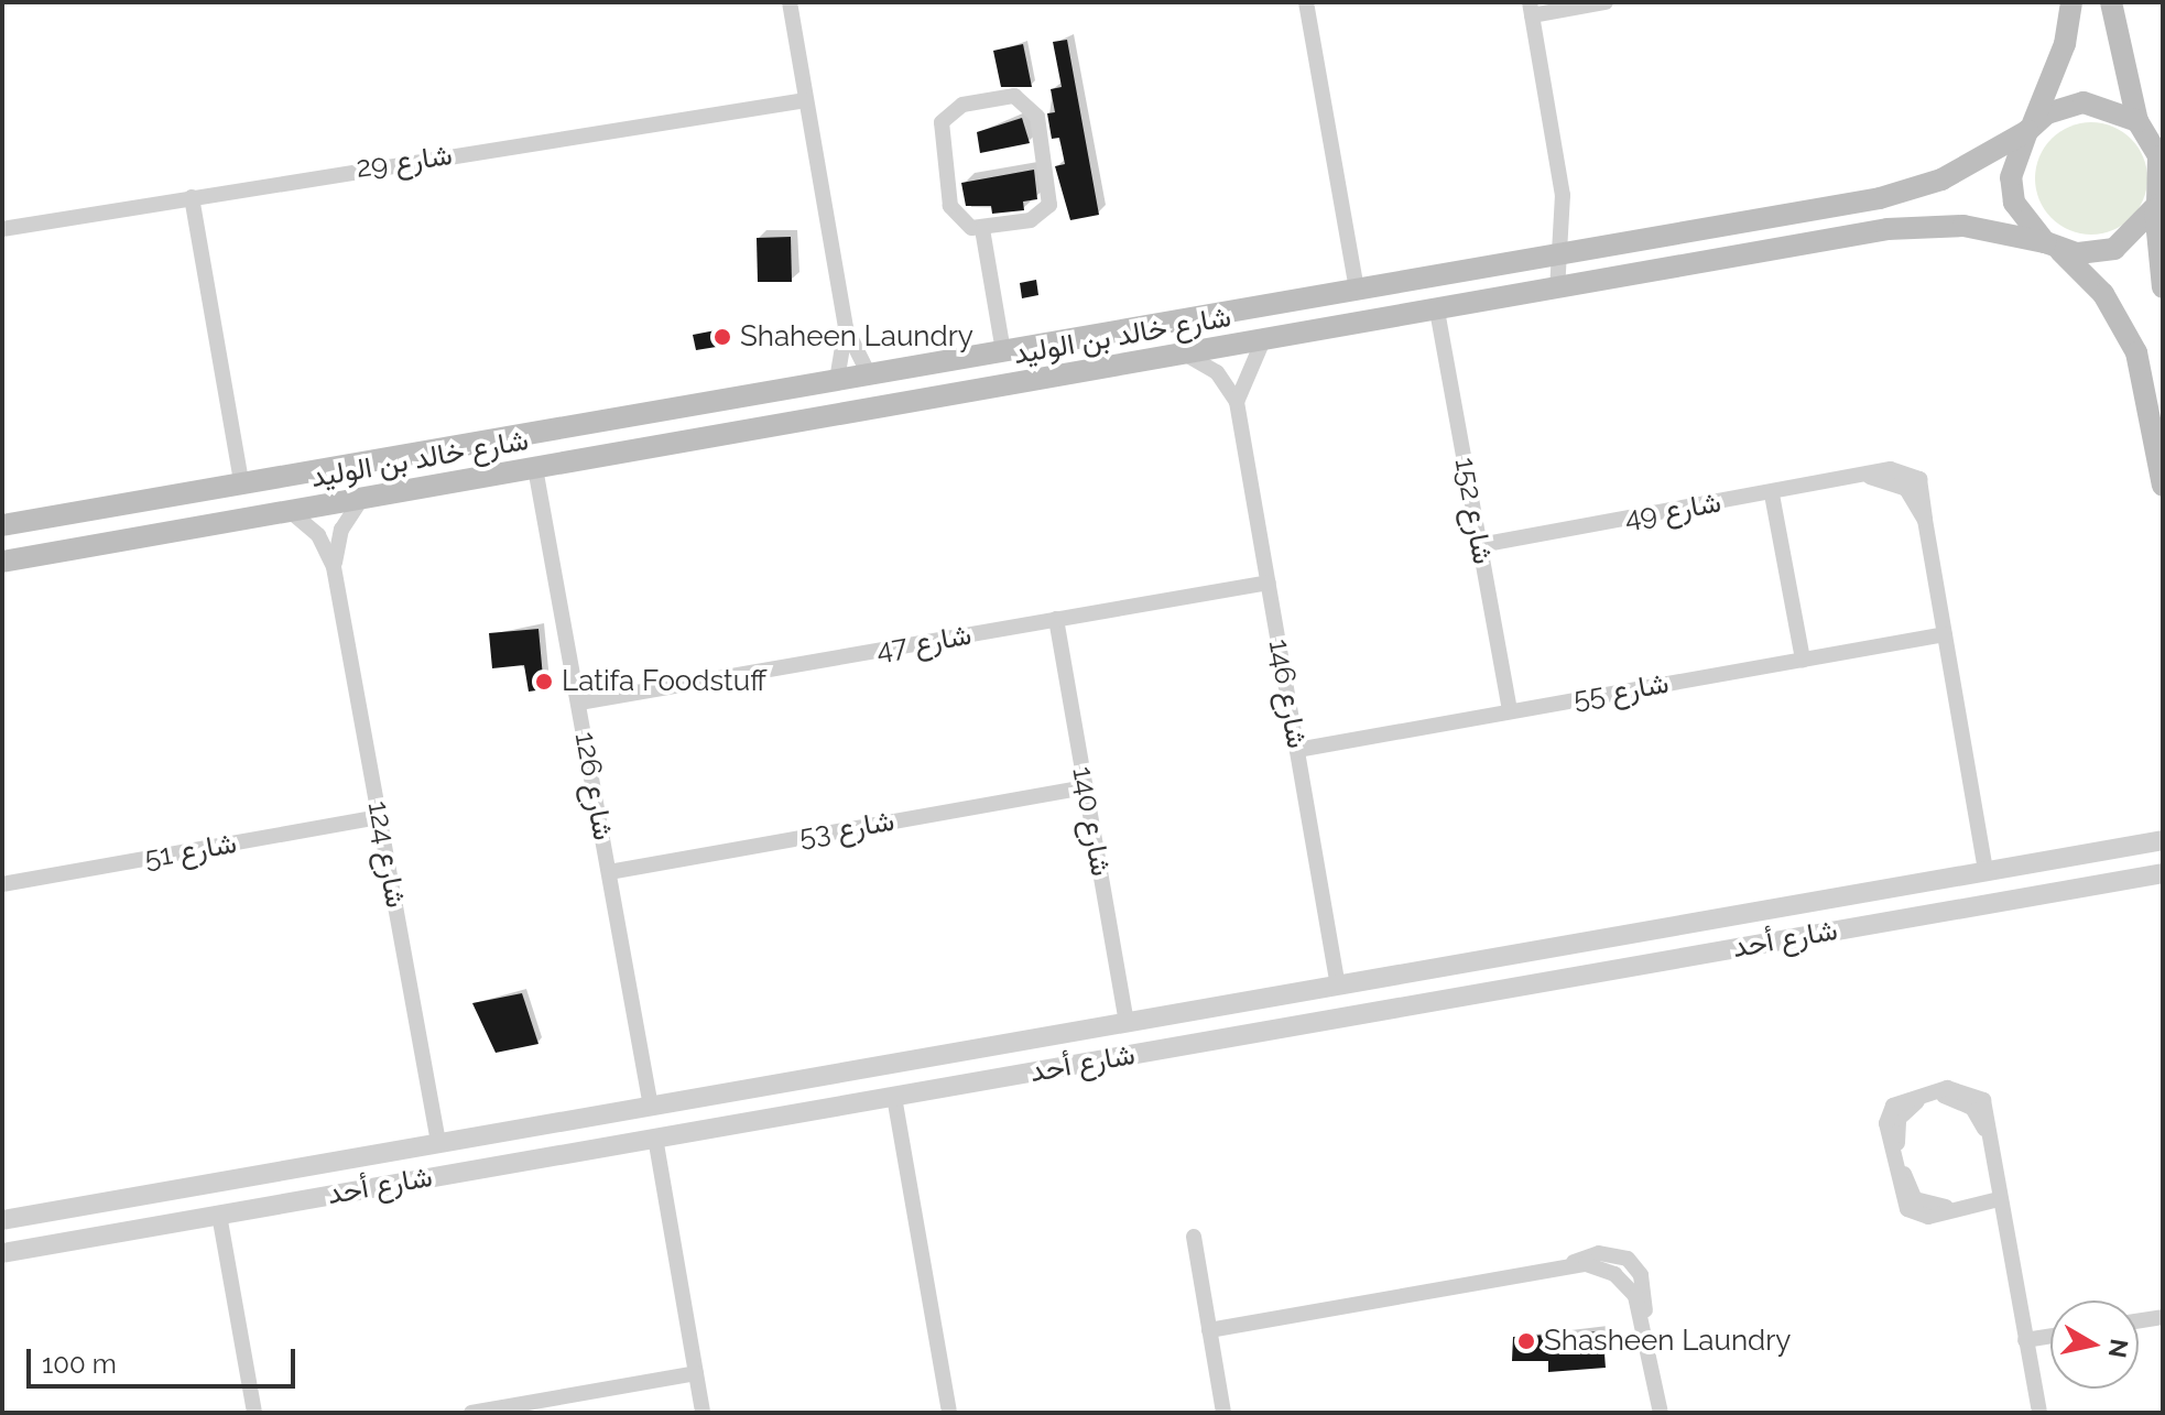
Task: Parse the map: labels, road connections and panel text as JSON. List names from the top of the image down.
{
  "streets": {
    "main road": ["شارع خالد بن الوليد"],
    "street": [
      "شارع 29",
      "شارع 152",
      "شارع 49",
      "شارع 47",
      "شارع 55",
      "شارع 146",
      "شارع 126",
      "شارع 140",
      "شارع 53",
      "شارع 51",
      "شارع 124",
      "شارع أحد"
    ]
  },
  "crossings": [
    ["شارع خالد بن الوليد", "شارع 152"],
    ["شارع خالد بن الوليد", "شارع 146"],
    ["شارع خالد بن الوليد", "شارع 126"],
    ["شارع خالد بن الوليد", "شارع 124"],
    ["شارع 152", "شارع 49"],
    ["شارع 152", "شارع 55"],
    ["شارع 49", "شارع 55"],
    ["شارع 47", "شارع 146"],
    ["شارع 47", "شارع 126"],
    ["شارع 47", "شارع 140"],
    ["شارع 55", "شارع 146"],
    ["شارع 146", "شارع أحد"],
    ["شارع 126", "شارع 53"],
    ["شارع 126", "شارع أحد"],
    ["شارع 140", "شارع 53"],
    ["شارع 140", "شارع أحد"],
    ["شارع 51", "شارع 124"],
    ["شارع 124", "شارع أحد"]
  ],
  "places": ["Shaheen Laundry", "Latifa Foodstuff", "Shasheen Laundry"],
  "scale_bar": "100 m",
  "north": "right"
}
